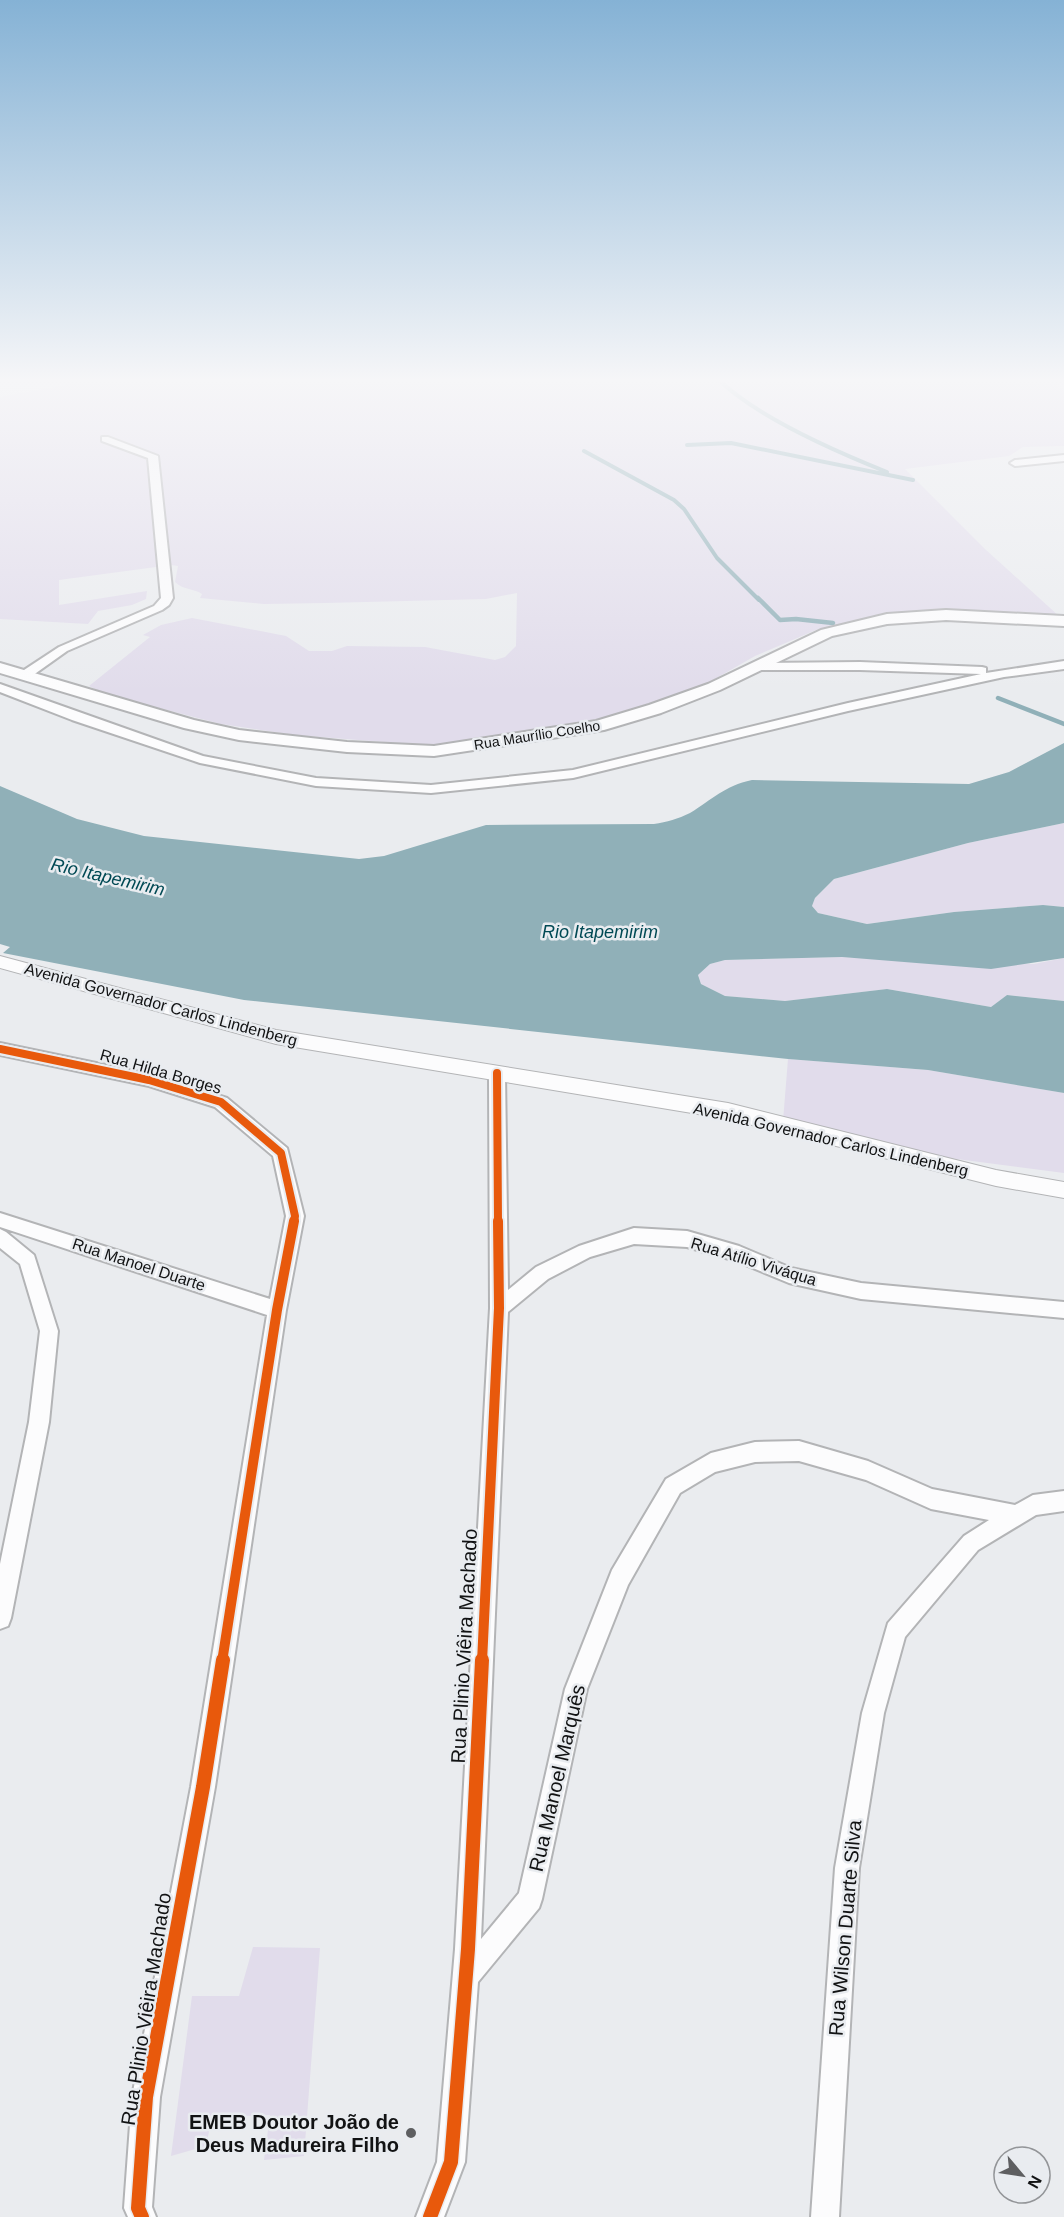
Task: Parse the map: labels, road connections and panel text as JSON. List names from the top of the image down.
{
  "streets": {
    "main road": ["Rua Maurílio Coelho"],
    "street": [
      "Avenida Governador Carlos Lindenberg",
      "Rua Hilda Borges",
      "Rua Atílio Viváqua",
      "Rua Manoel Duarte",
      "Rua Plinio Viêira Machado",
      "Rua Manoel Marquês",
      "Rua Wilson Duarte Silva"
    ]
  },
  "crossings": [
    ["Avenida Governador Carlos Lindenberg", "Rua Plinio Viêira Machado"],
    ["Rua Hilda Borges", "Rua Manoel Duarte"],
    ["Rua Hilda Borges", "Rua Plinio Viêira Machado"],
    ["Rua Atílio Viváqua", "Rua Plinio Viêira Machado"],
    ["Rua Manoel Duarte", "Rua Plinio Viêira Machado"],
    ["Rua Plinio Viêira Machado", "Rua Manoel Marquês"],
    ["Rua Manoel Marquês", "Rua Wilson Duarte Silva"]
  ],
  "water": ["Rio Itapemirim"],
  "places": ["EMEB Doutor João de Deus Madureira Filho"],
  "north": "bottom right"
}
